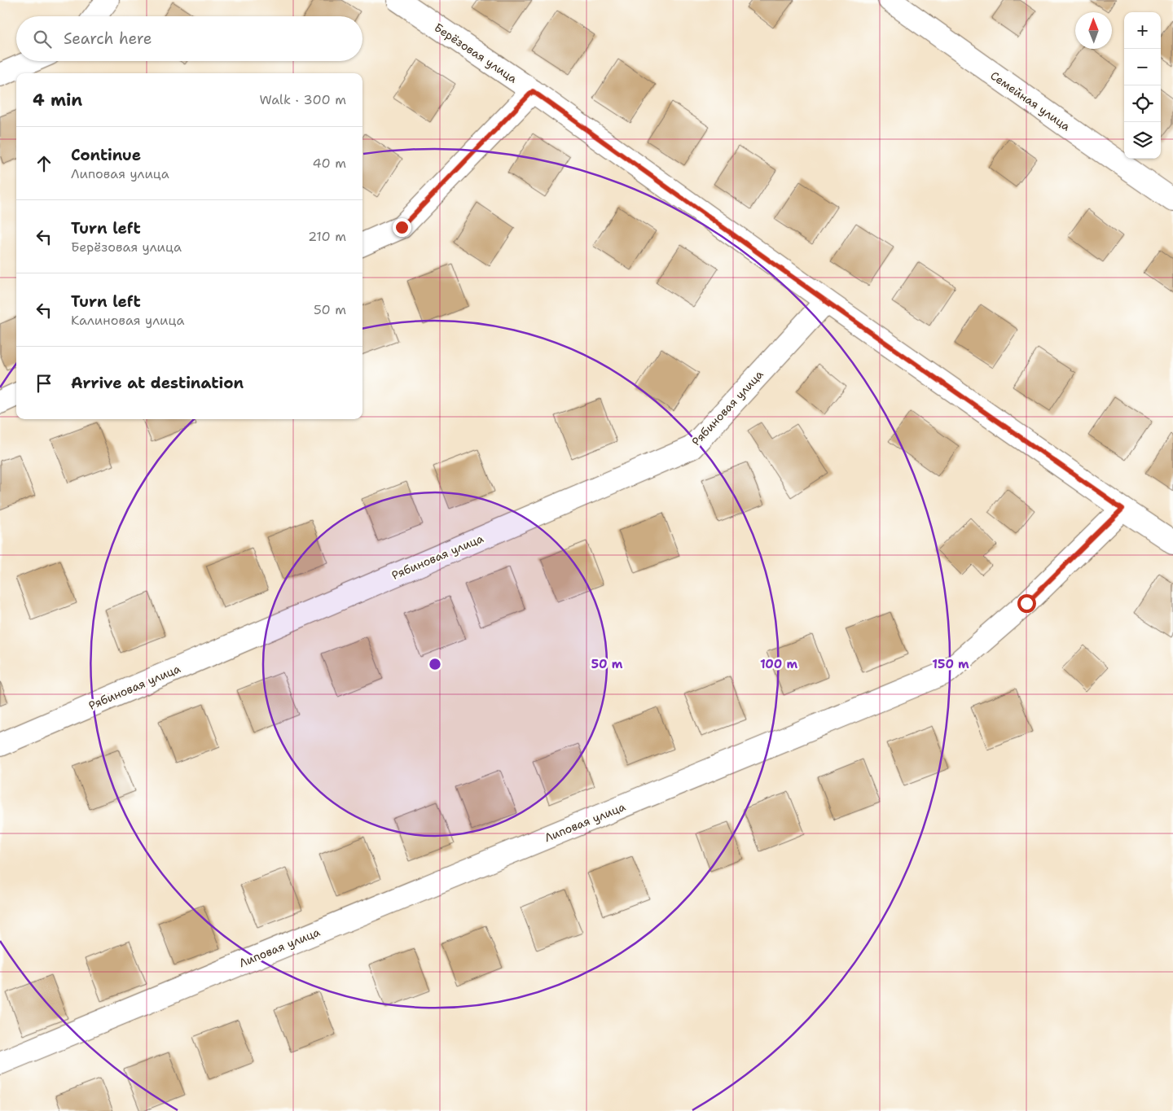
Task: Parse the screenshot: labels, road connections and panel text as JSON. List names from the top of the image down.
{
  "streets": {
    "street": [
      "Берёзовая улица",
      "Семейная улица",
      "Рябиновая улица",
      "Липовая улица"
    ]
  },
  "crossings": [
    ["Берёзовая улица", "Рябиновая улица"],
    ["Берёзовая улица", "Липовая улица"]
  ],
  "north": "top",
  "page": {
    "map_buttons": ["+", "−"],
    "search": "Search here",
    "heading": ["4 min", "Walk · 300 m"],
    "list": [
      ["Continue", "Липовая улица", "40 m"],
      ["Turn left", "Берёзовая улица", "210 m"],
      ["Turn left", "Калиновая улица", "50 m"],
      "Arrive at destination"
    ]
  },
  "rings": ["50 m", "100 m", "150 m"]
}
